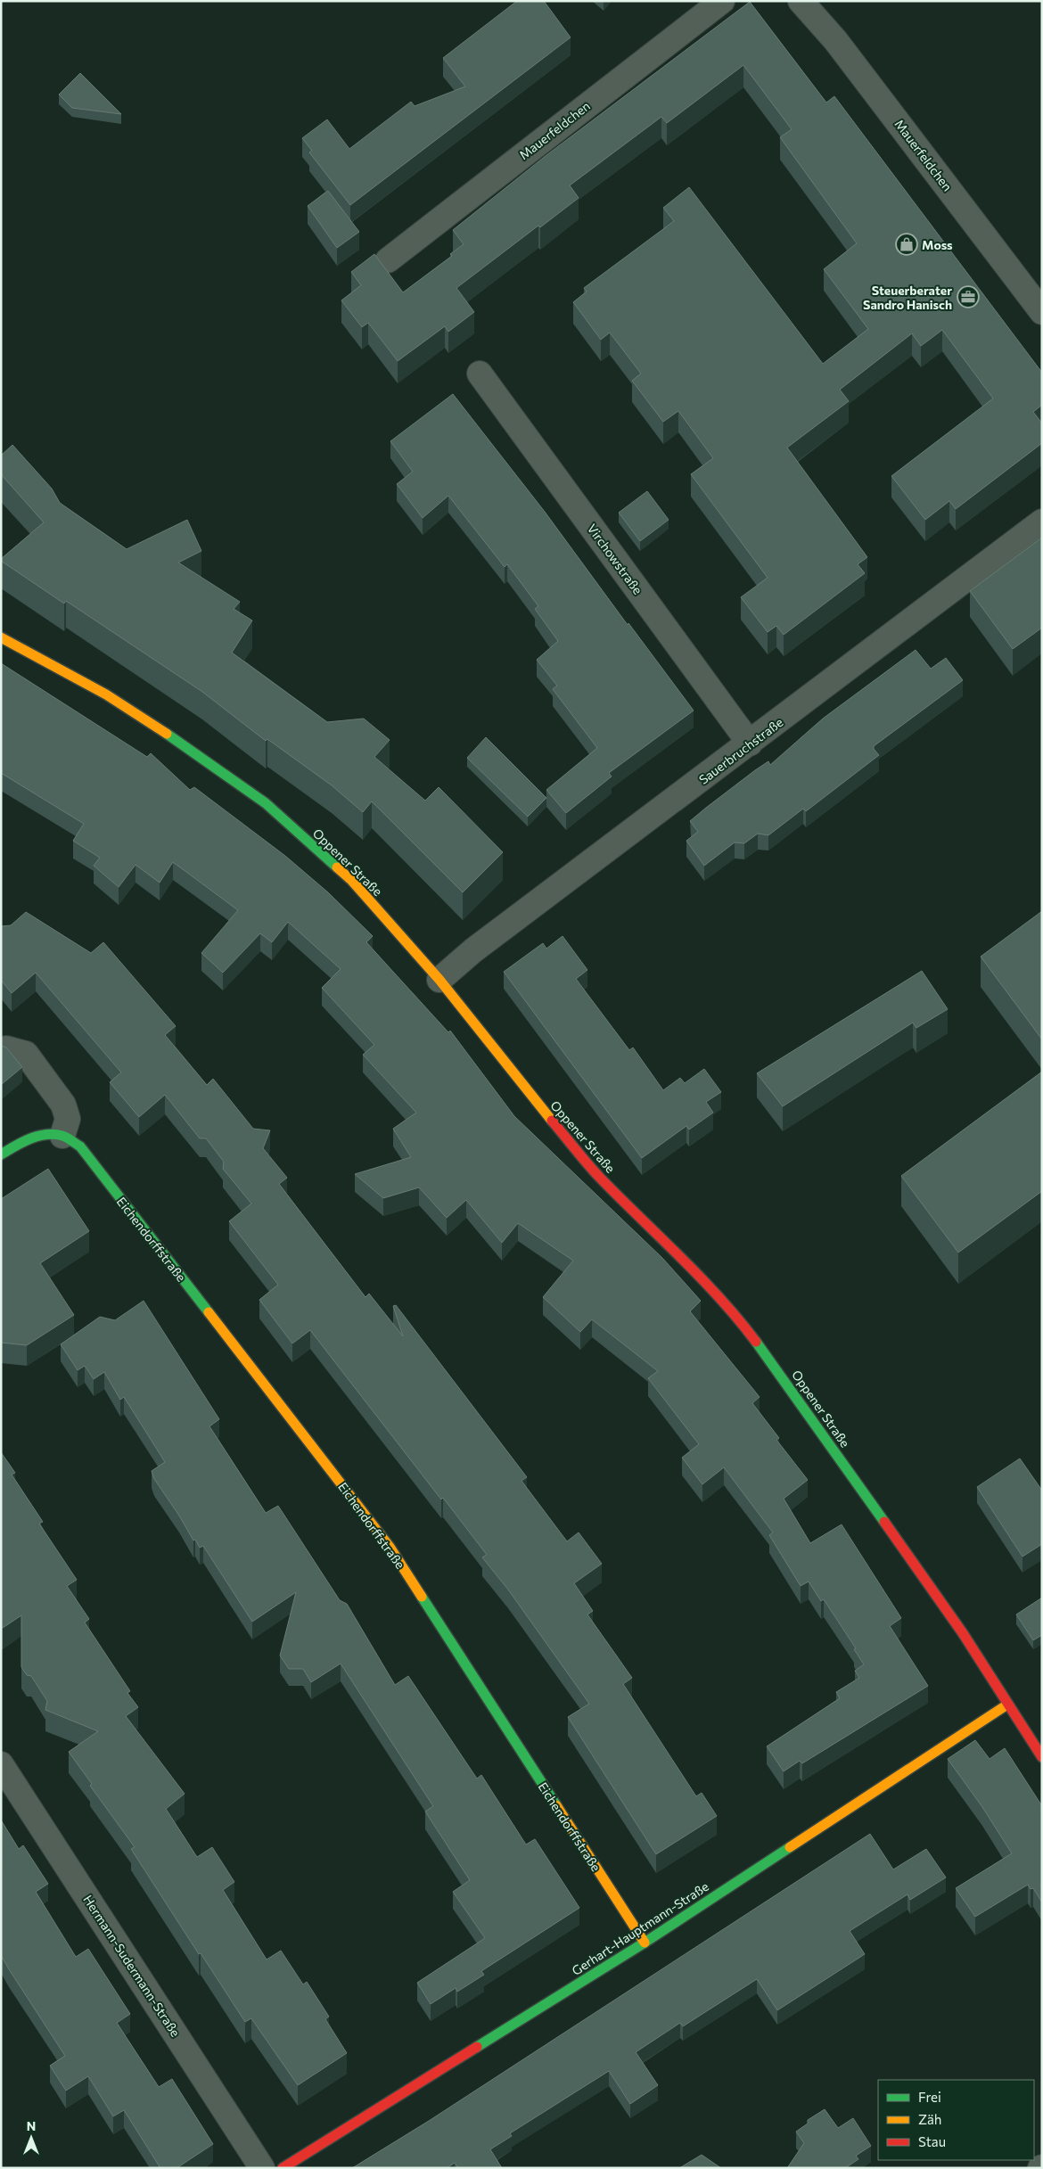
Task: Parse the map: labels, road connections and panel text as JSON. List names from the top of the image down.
{
  "streets": {
    "street": [
      "Mauerfeldchen",
      "Virchowstraße",
      "Sauerbruchstraße",
      "Oppener Straße",
      "Eichendorffstraße",
      "Gerhart-Hauptmann-Straße",
      "Hermann-Sudermann-Straße"
    ]
  },
  "crossings": [
    ["Virchowstraße", "Sauerbruchstraße"],
    ["Sauerbruchstraße", "Oppener Straße"],
    ["Oppener Straße", "Gerhart-Hauptmann-Straße"],
    ["Eichendorffstraße", "Gerhart-Hauptmann-Straße"]
  ],
  "places": {
    "shop": ["Moss"],
    "office": ["Steuerberater Sandro Hanisch"]
  },
  "legend": ["Frei", "Zäh", "Stau"],
  "north": "top"
}
